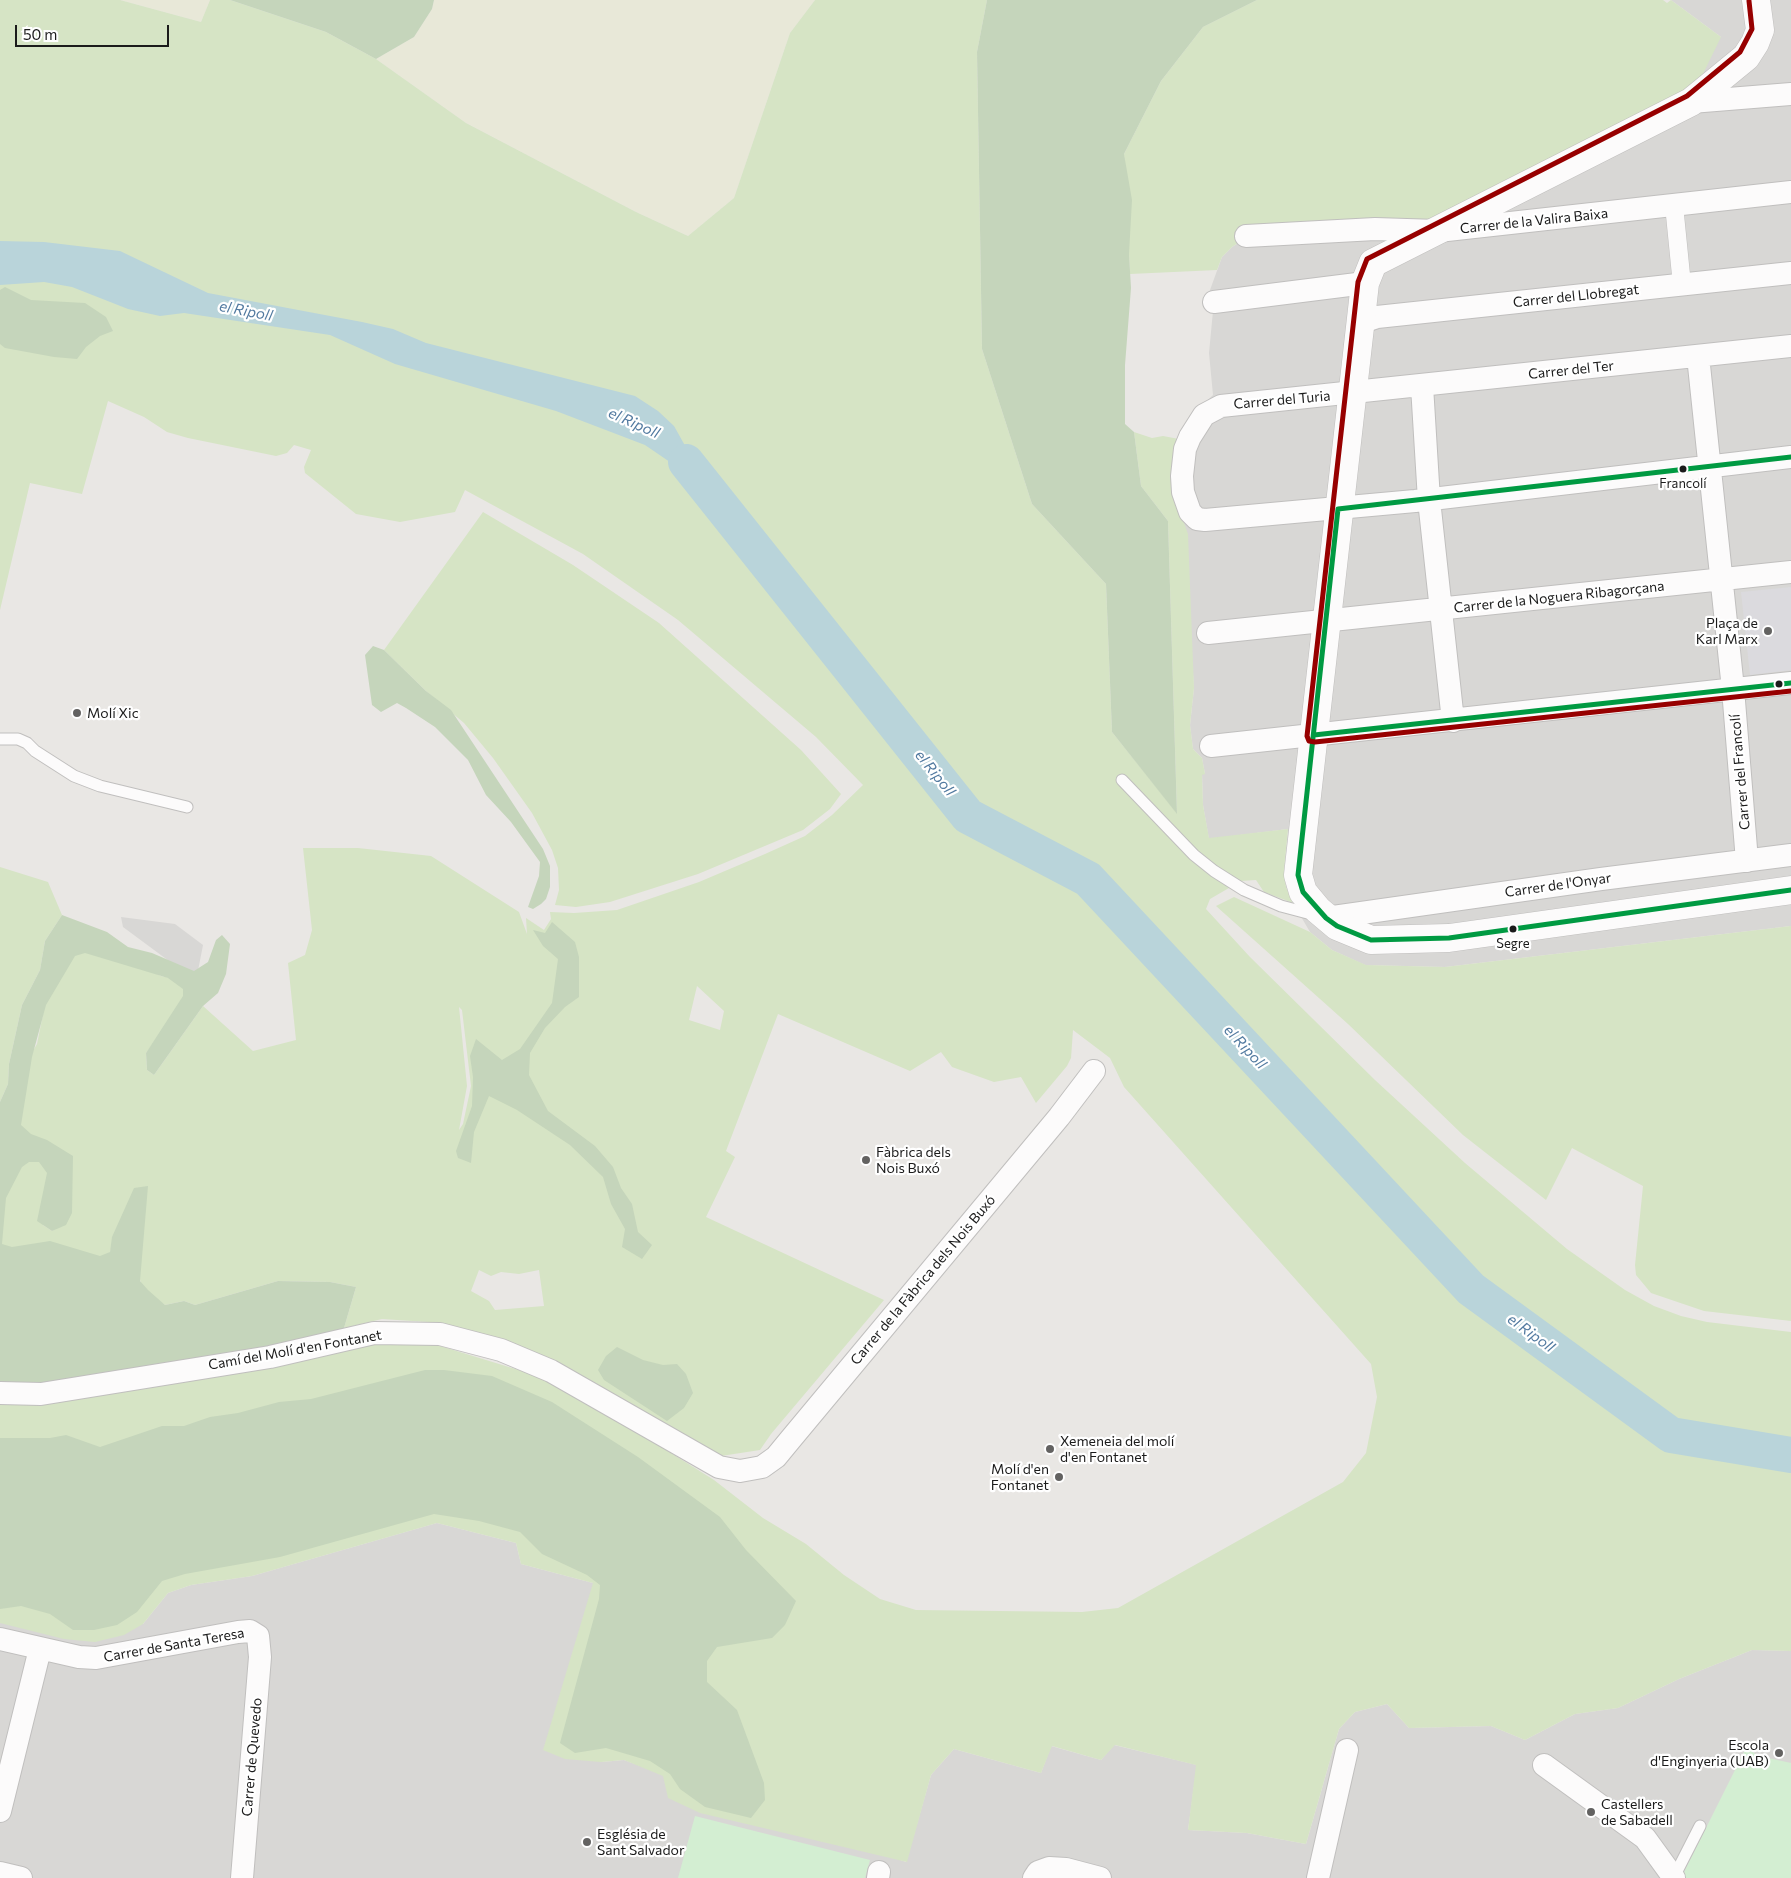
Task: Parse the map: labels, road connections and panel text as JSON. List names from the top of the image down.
{
  "streets": {
    "street": [
      "Carrer de la Valira Baixa",
      "Carrer del Llobregat",
      "Carrer del Ter",
      "Carrer del Turia",
      "Carrer de la Noguera Ribagorçana",
      "Carrer del Francolí",
      "Carrer de l'Onyar",
      "Carrer de la Fàbrica dels Nois Buxó",
      "Camí del Molí d'en Fontanet",
      "Carrer de Santa Teresa",
      "Carrer de Quevedo"
    ]
  },
  "crossings": [
    ["Carrer del Ter", "Carrer del Turia"],
    ["Carrer del Ter", "Carrer del Francolí"],
    ["Carrer de la Noguera Ribagorçana", "Carrer del Francolí"],
    ["Carrer del Francolí", "Carrer de l'Onyar"],
    ["Carrer de la Fàbrica dels Nois Buxó", "Camí del Molí d'en Fontanet"],
    ["Carrer de Santa Teresa", "Carrer de Quevedo"]
  ],
  "water": ["el Ripoll"],
  "places": [
    "Francolí",
    "Plaça de Karl Marx",
    "Molí Xic",
    "Segre",
    "Fàbrica dels Nois Buxó",
    "Xemeneia del molí d'en Fontanet",
    "Molí d'en Fontanet",
    "Escola d'Enginyeria (UAB)",
    "Castellers de Sabadell",
    "Església de Sant Salvador"
  ],
  "scale_bar": "50 m"
}
